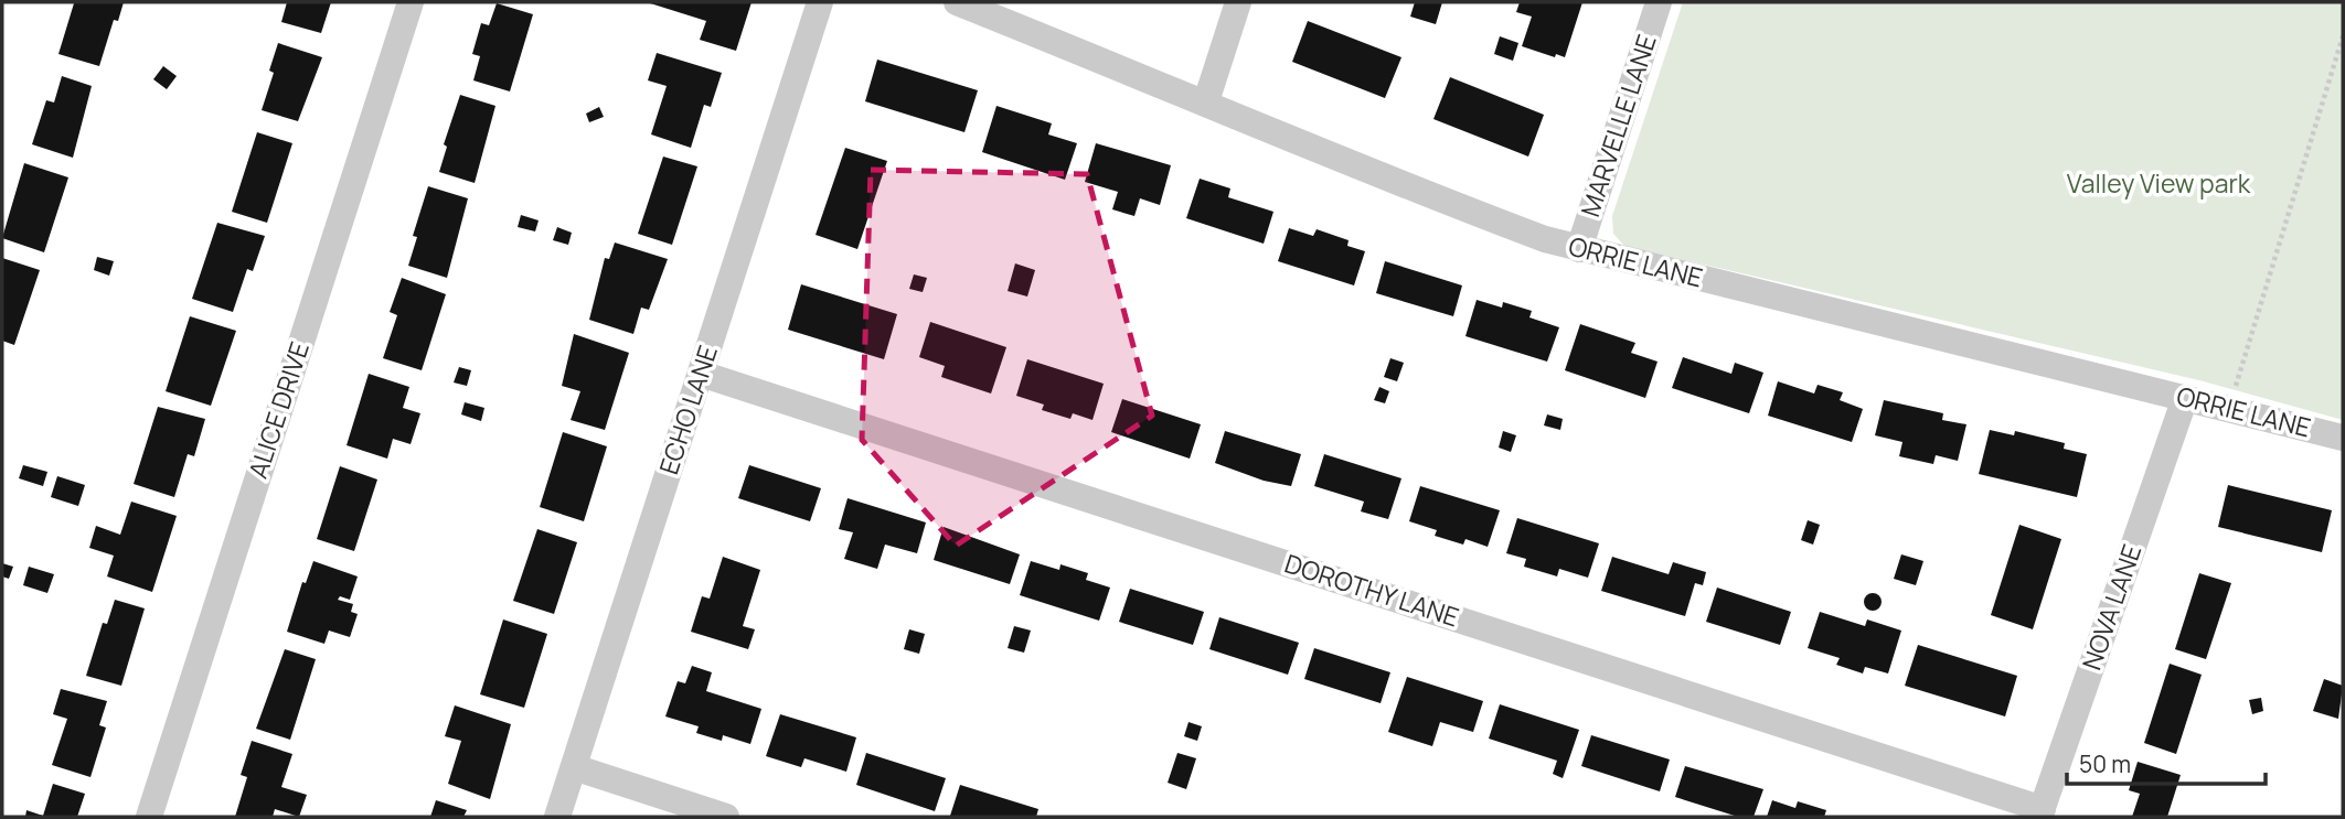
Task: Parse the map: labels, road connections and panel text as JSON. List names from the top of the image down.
{
  "streets": {
    "street": [
      "MARVELLE LANE",
      "ORRIE LANE",
      "ALICE DRIVE",
      "ECHO LANE",
      "DOROTHY LANE",
      "NOVA LANE"
    ]
  },
  "crossings": [
    ["MARVELLE LANE", "ORRIE LANE"],
    ["ORRIE LANE", "NOVA LANE"],
    ["ECHO LANE", "DOROTHY LANE"],
    ["DOROTHY LANE", "NOVA LANE"]
  ],
  "parks": ["Valley View park"],
  "scale_bar": "50 m"
}
